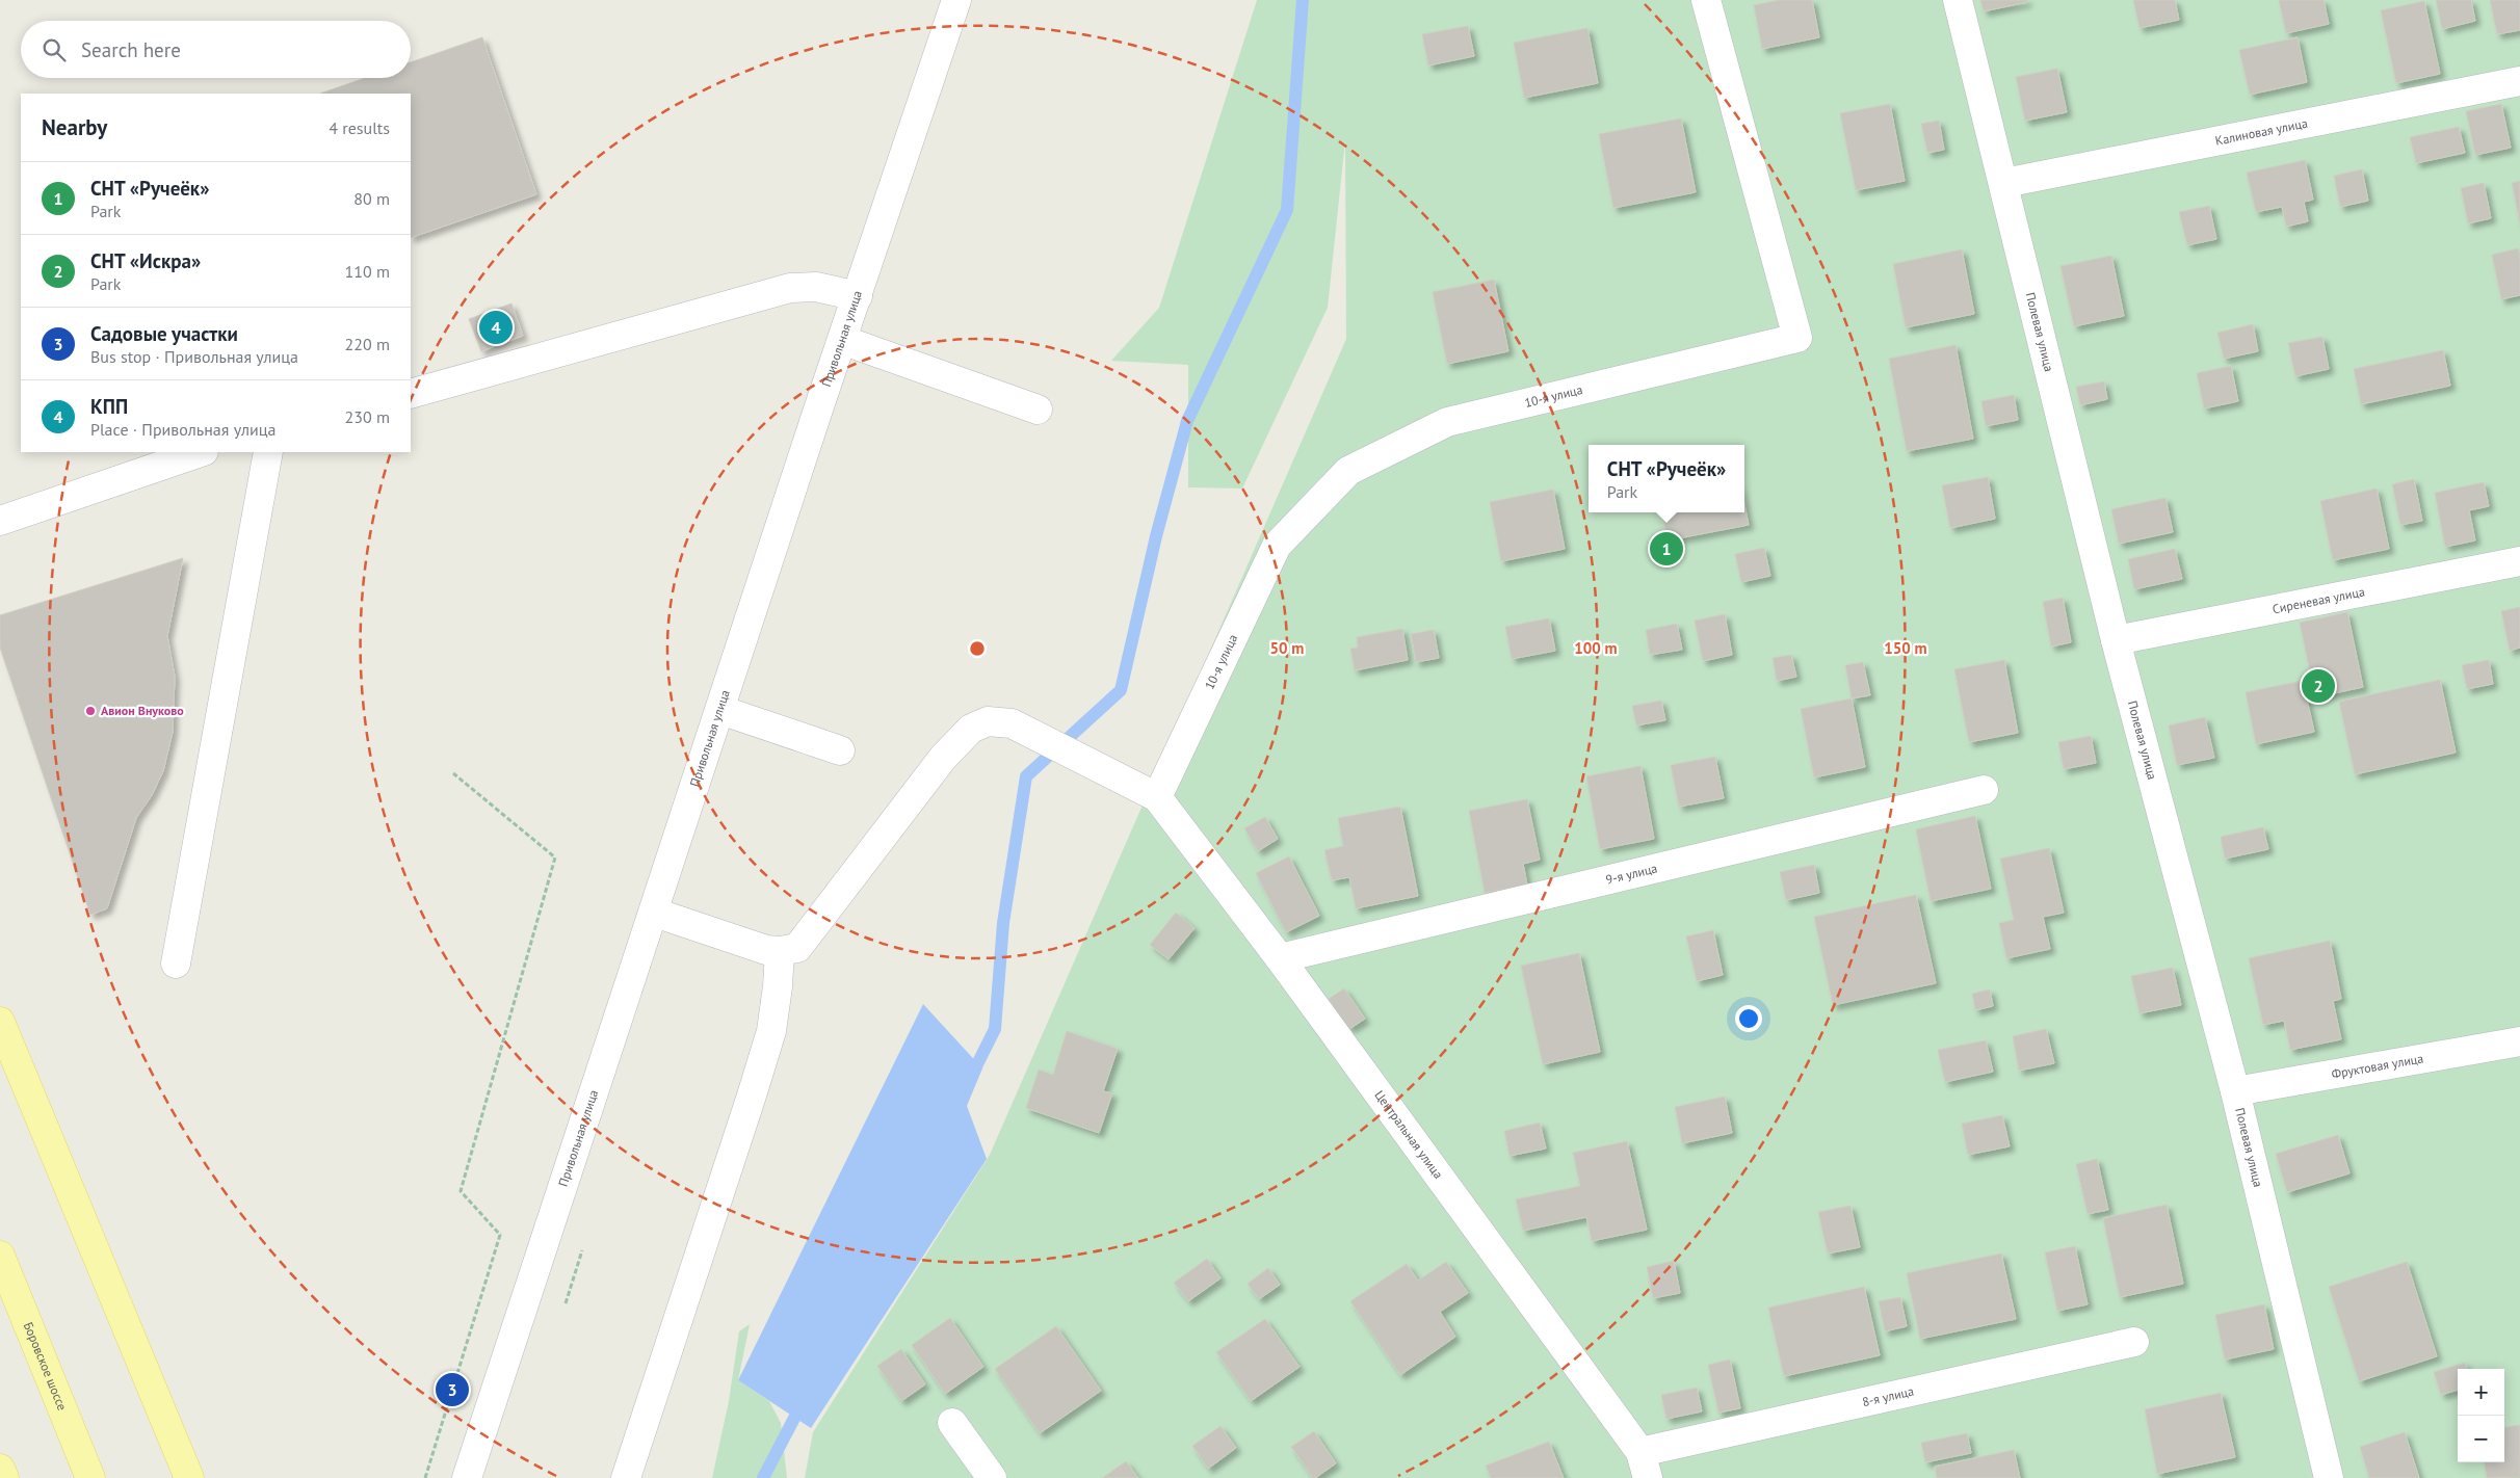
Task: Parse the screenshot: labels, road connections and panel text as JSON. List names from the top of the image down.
{
  "streets": {
    "main road": ["Боровское шоссе"],
    "street": [
      "Калиновая улица",
      "Полевая улица",
      "Привольная улица",
      "10-я улица",
      "Сиреневая улица",
      "9-я улица",
      "Фруктовая улица",
      "Центральная улица",
      "8-я улица"
    ]
  },
  "crossings": [
    ["Калиновая улица", "Полевая улица"],
    ["Полевая улица", "Сиреневая улица"],
    ["Полевая улица", "Фруктовая улица"],
    ["10-я улица", "Центральная улица"],
    ["9-я улица", "Центральная улица"],
    ["Центральная улица", "8-я улица"]
  ],
  "places": ["Авион Внуково"],
  "page": {
    "search": "Search here",
    "heading": ["Nearby", "4 results"],
    "list": [
      {
        "mark": "1",
        "name": "СНТ «Ручеёк»",
        "note": "Park",
        "value": "80 m"
      },
      {
        "mark": "2",
        "name": "СНТ «Искра»",
        "note": "Park",
        "value": "110 m"
      },
      {
        "mark": "3",
        "name": "Садовые участки",
        "note": "Bus stop · Привольная улица",
        "value": "220 m"
      },
      {
        "mark": "4",
        "name": "КПП",
        "note": "Place · Привольная улица",
        "value": "230 m"
      }
    ],
    "pins": [
      "4",
      "1",
      "2",
      "3"
    ],
    "popup": ["СНТ «Ручеёк»", "Park"],
    "map_buttons": ["+", "−"]
  },
  "rings": ["50 m", "100 m", "150 m"]
}
